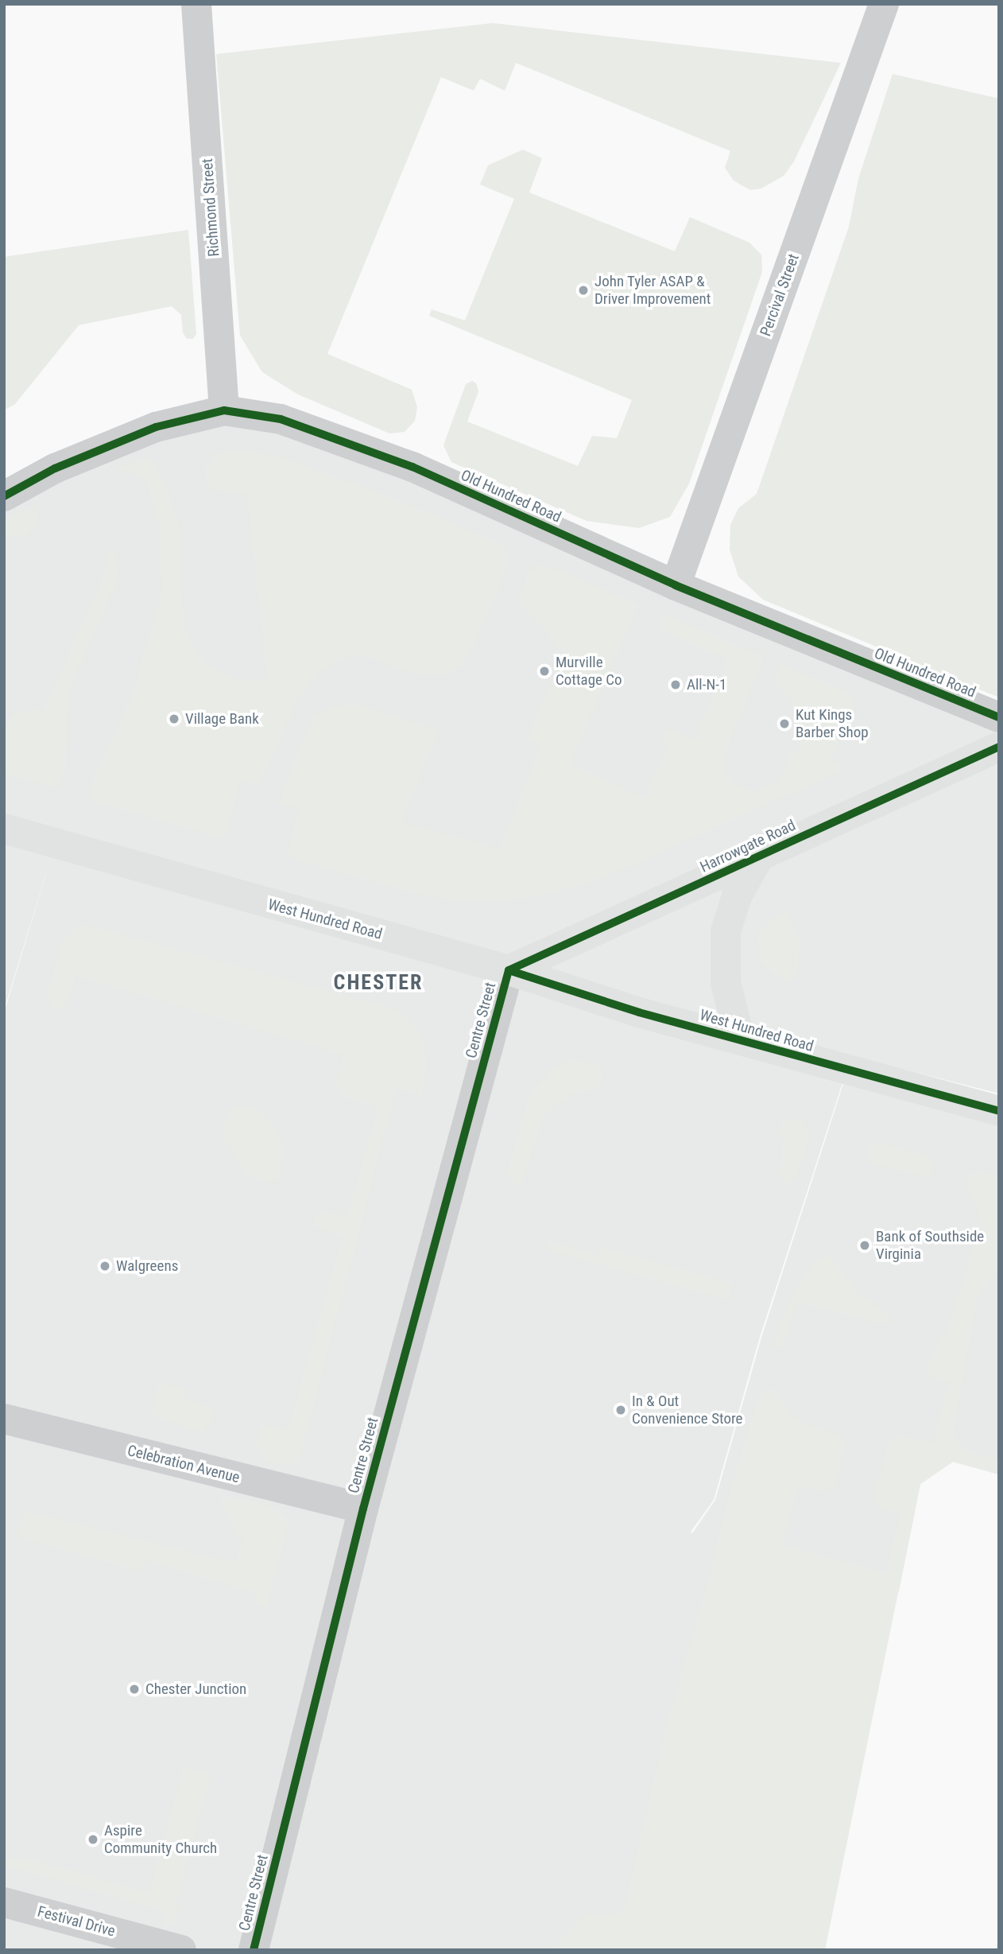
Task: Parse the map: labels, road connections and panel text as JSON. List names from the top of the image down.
{
  "streets": {
    "main road": ["Harrowgate Road", "West Hundred Road"],
    "street": [
      "Richmond Street",
      "Percival Street",
      "Old Hundred Road",
      "Centre Street",
      "Celebration Avenue",
      "Festival Drive"
    ]
  },
  "crossings": [
    ["Richmond Street", "Old Hundred Road"],
    ["Percival Street", "Old Hundred Road"],
    ["Harrowgate Road", "West Hundred Road"],
    ["Harrowgate Road", "Centre Street"],
    ["West Hundred Road", "Centre Street"],
    ["Centre Street", "Celebration Avenue"]
  ],
  "districts": ["CHESTER"],
  "places": [
    "John Tyler ASAP & Driver Improvement",
    "Murville Cottage Co",
    "All-N-1",
    "Village Bank",
    "Kut Kings Barber Shop",
    "Bank of Southside Virginia",
    "Walgreens",
    "In & Out Convenience Store",
    "Chester Junction",
    "Aspire Community Church"
  ]
}
